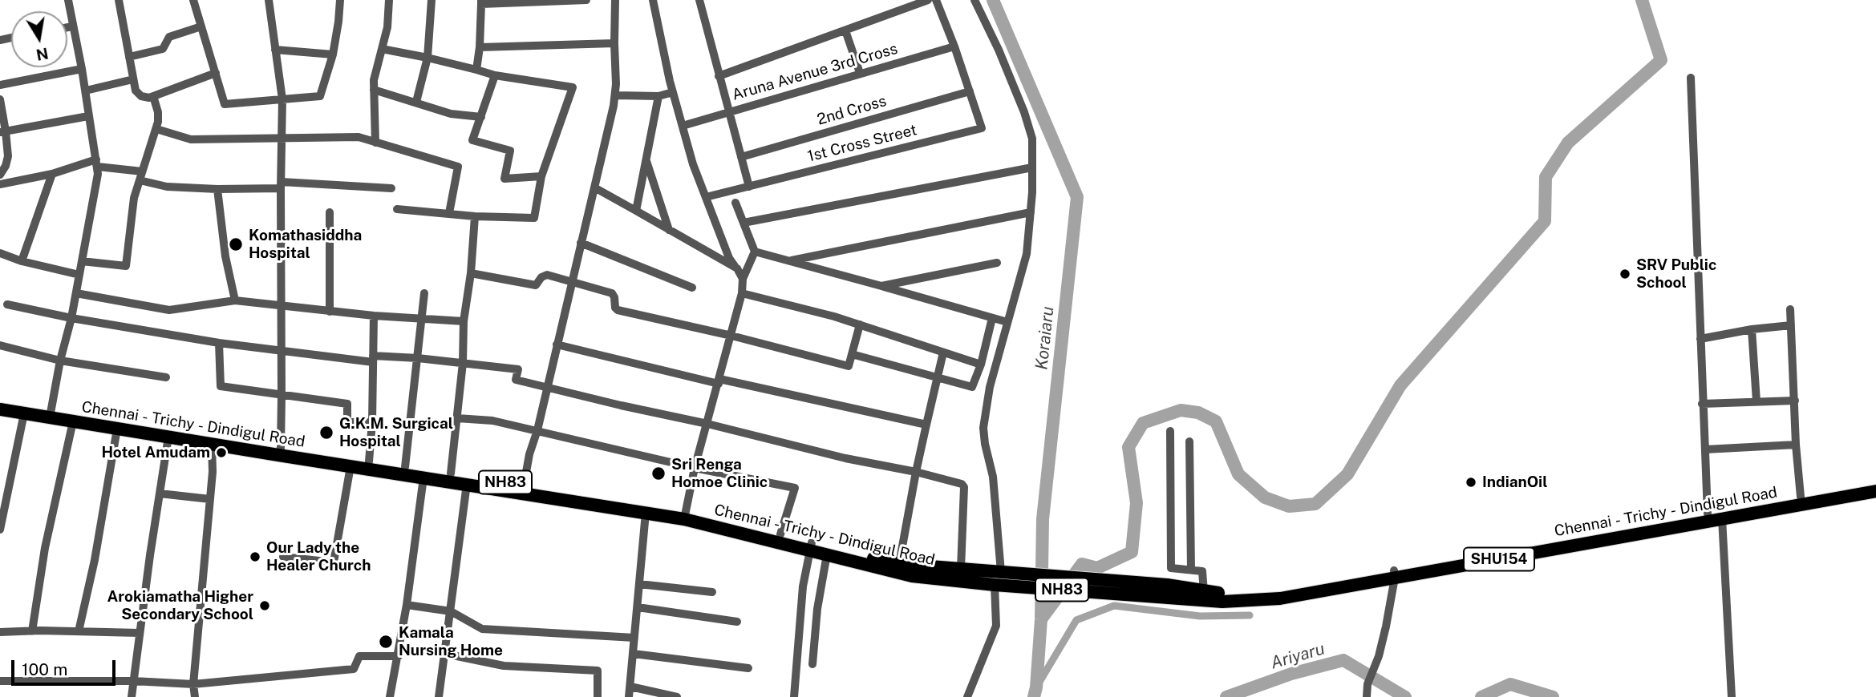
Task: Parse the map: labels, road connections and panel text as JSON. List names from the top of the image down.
{
  "streets": {
    "highway": ["Chennai - Trichy - Dindigul Road", "NH83", "SHU154"],
    "street": ["Aruna Avenue 3rd Cross", "2nd Cross", "1st Cross Street"]
  },
  "crossings": [
    ["2nd Cross", "1st Cross Street"]
  ],
  "water": ["Koraiaru", "Ariyaru"],
  "places": [
    "Komathasiddha Hospital",
    "SRV Public School",
    "G.K.M. Surgical Hospital",
    "Hotel Amudam",
    "Sri Renga Homoe Clinic",
    "IndianOil",
    "Our Lady the Healer Church",
    "Arokiamatha Higher Secondary School",
    "Kamala Nursing Home"
  ],
  "scale_bar": "100 m",
  "north": "bottom"
}
